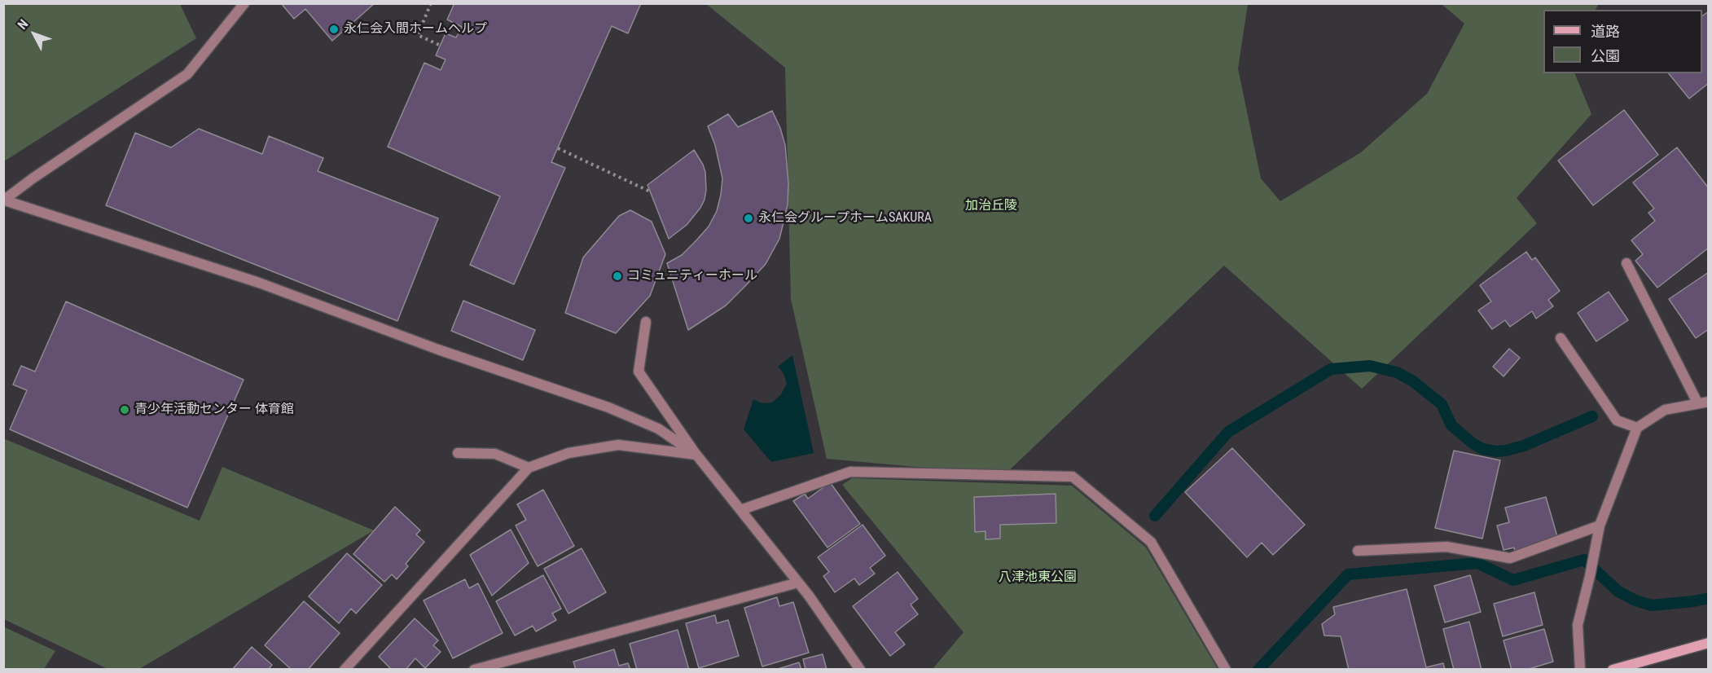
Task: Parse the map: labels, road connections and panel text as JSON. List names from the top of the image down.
{
  "parks": ["加治丘陵", "八津池東公園"],
  "places": [
    "永仁会入間ホームヘルプ",
    "永仁会グループホームSAKURA",
    "コミュニティーホール",
    "青少年活動センター 体育館"
  ],
  "legend": ["道路", "公園"],
  "north": "top left"
}
